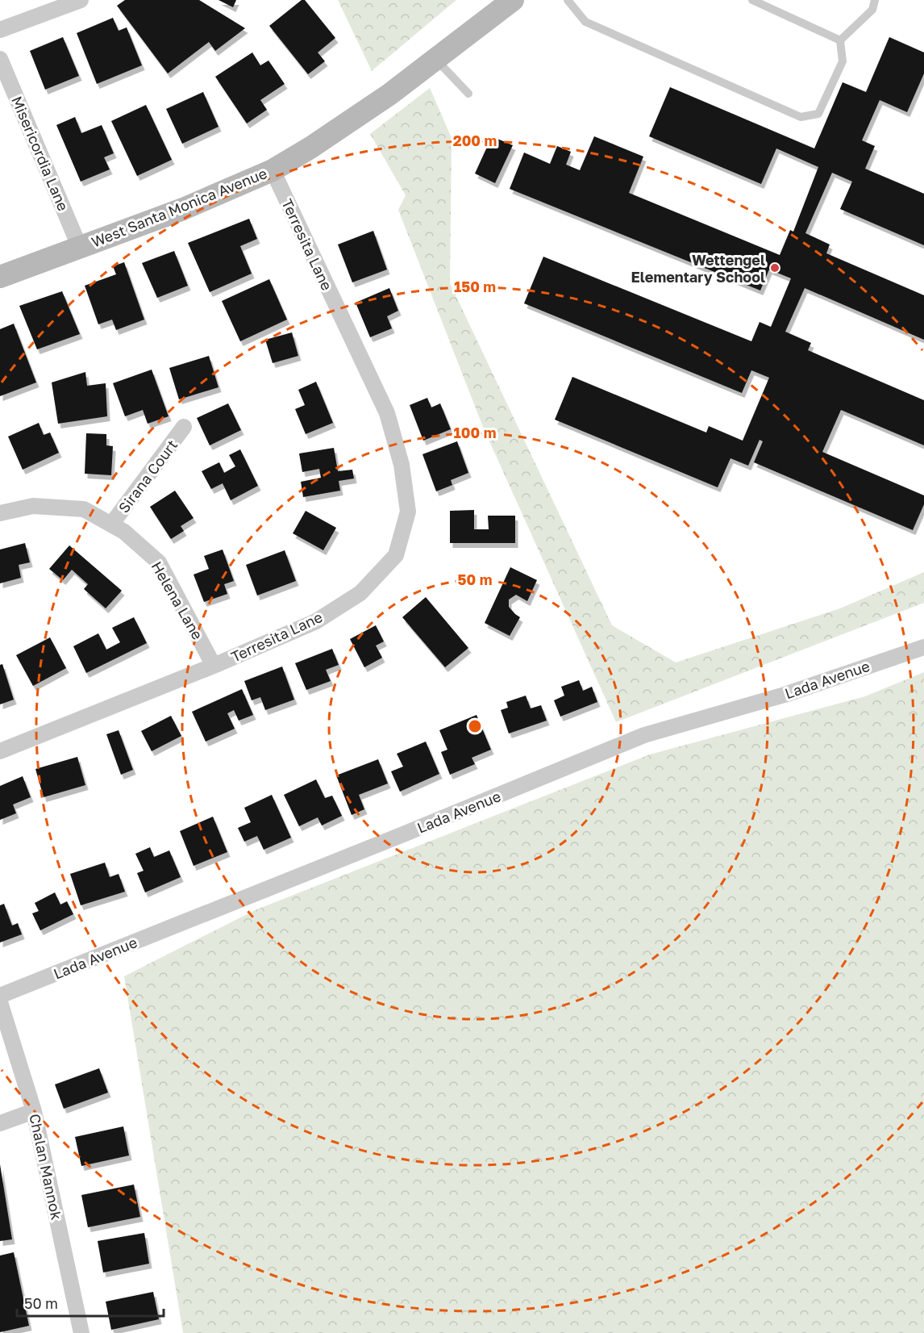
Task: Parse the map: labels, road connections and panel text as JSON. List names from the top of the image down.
{
  "streets": {
    "main road": ["West Santa Monica Avenue"],
    "street": [
      "Misericordia Lane",
      "Terresita Lane",
      "Sirana Court",
      "Helena Lane",
      "Lada Avenue",
      "Chalan Mannok"
    ]
  },
  "crossings": [
    ["Misericordia Lane", "West Santa Monica Avenue"],
    ["West Santa Monica Avenue", "Terresita Lane"],
    ["Terresita Lane", "Helena Lane"],
    ["Sirana Court", "Helena Lane"]
  ],
  "places": ["Wettengel Elementary School"],
  "scale_bar": "50 m",
  "rings": [
    "200 m",
    "150 m",
    "100 m",
    "50 m"
  ]
}
